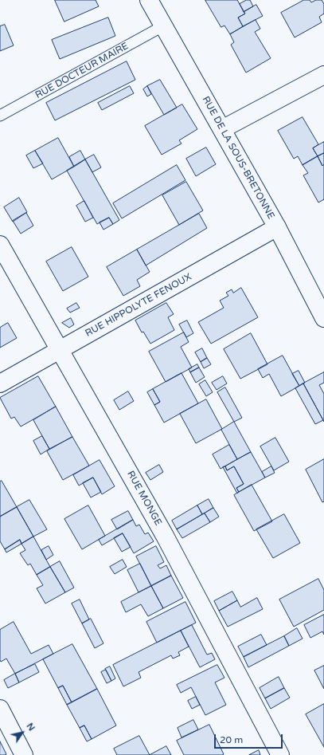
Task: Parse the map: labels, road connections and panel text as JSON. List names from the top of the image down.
{
  "streets": {
    "street": ["RUE DE LA SOUS-BRETONNE", "RUE HIPPOLYTE FENOUX", "RUE MONGE"],
    "lane": ["RUE DOCTEUR MAIRE"]
  },
  "crossings": [
    ["RUE DOCTEUR MAIRE", "RUE DE LA SOUS-BRETONNE"],
    ["RUE DE LA SOUS-BRETONNE", "RUE HIPPOLYTE FENOUX"],
    ["RUE HIPPOLYTE FENOUX", "RUE MONGE"]
  ],
  "scale_bar": "20 m",
  "north": "top right"
}
